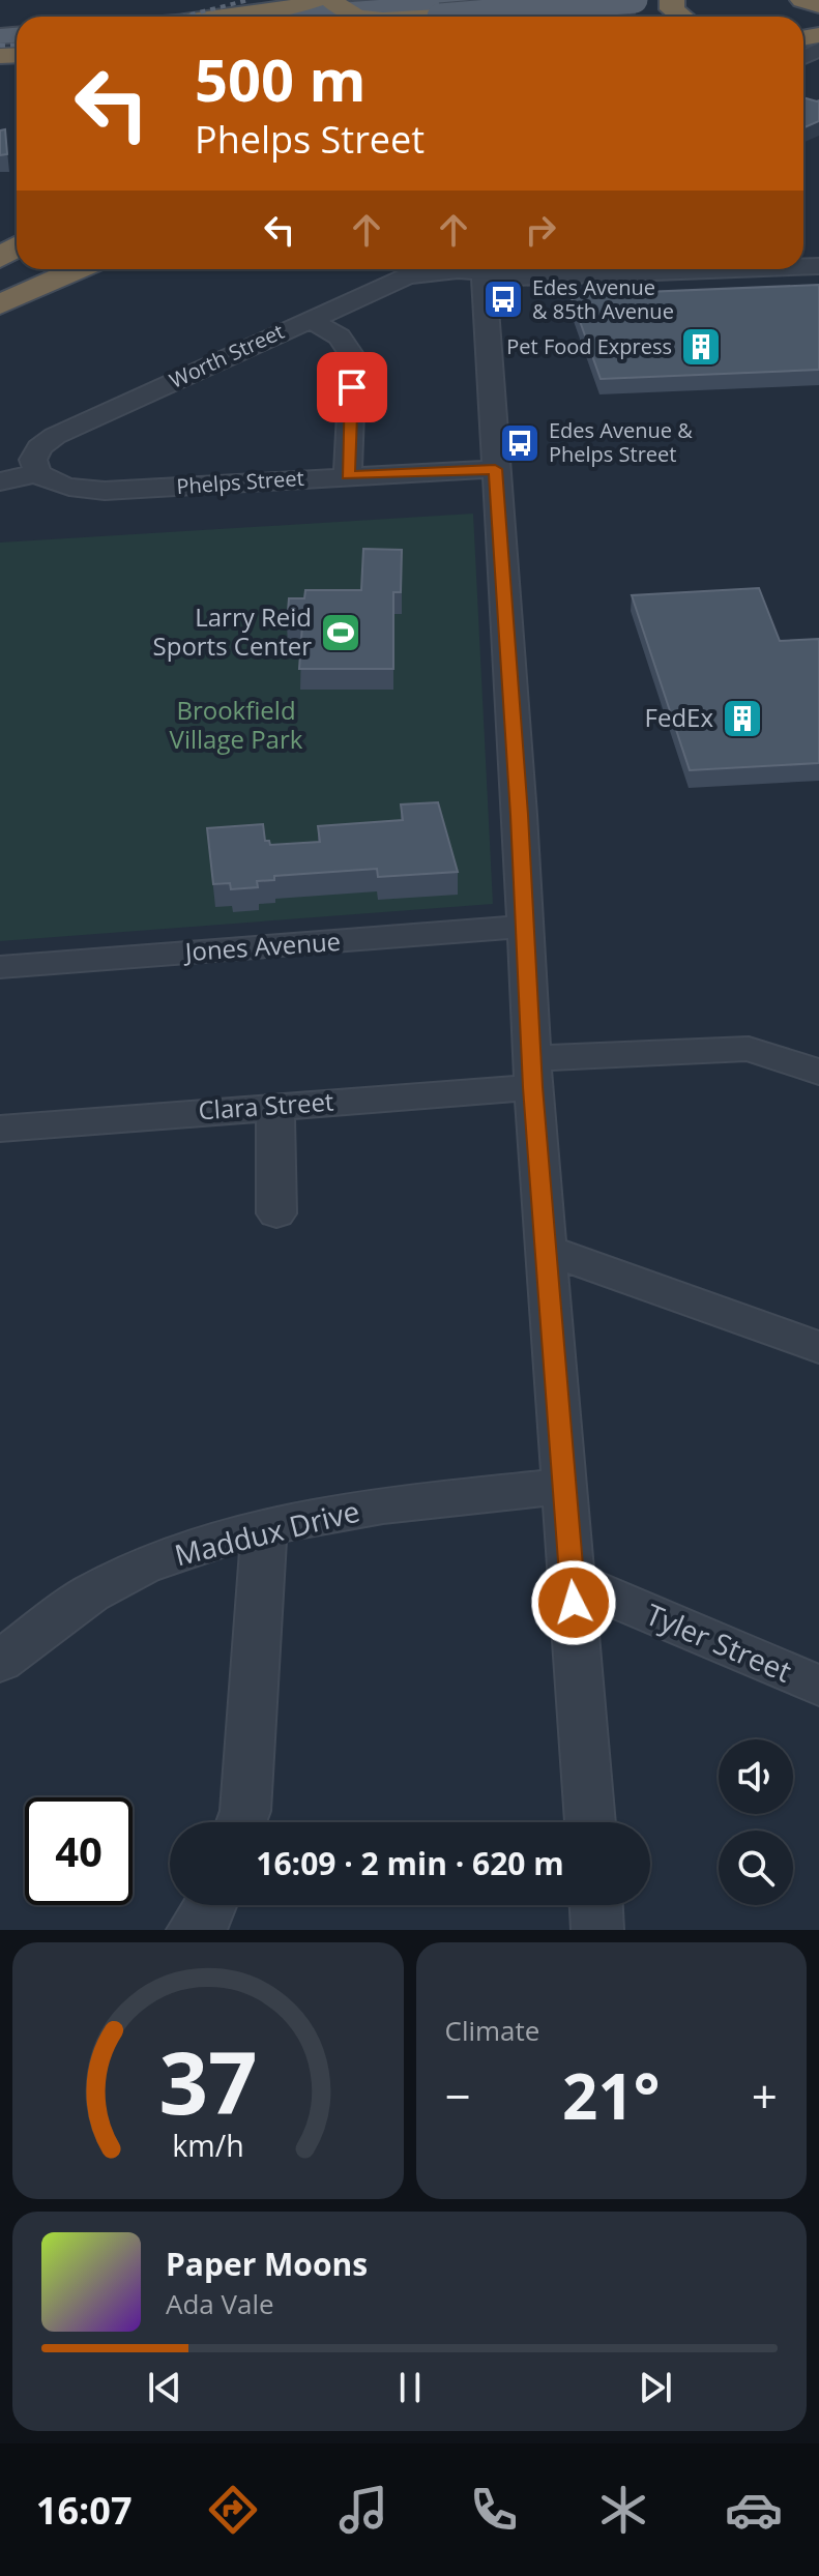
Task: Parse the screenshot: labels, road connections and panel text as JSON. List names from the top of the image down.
{
  "streets": {
    "street": [
      "Worth Street",
      "Phelps Street",
      "Jones Avenue",
      "Clara Street",
      "Maddux Drive",
      "Tyler Street"
    ]
  },
  "crossings": [
    ["Worth Street", "Phelps Street"]
  ],
  "parks": ["Brookfield Village Park"],
  "places": {
    "bus stop": ["Edes Avenue & 85th Avenue", "Edes Avenue & Phelps Street"],
    "building": ["Pet Food Express", "FedEx"],
    "sports": ["Larry Reid Sports Center"]
  },
  "page": {
    "turn": ["500 m", "Phelps Street"],
    "limit": "40",
    "trip": "16:09 · 2 min · 620 m",
    "tile": "Climate",
    "heat": ["−", "21°", "+"],
    "song": ["Paper Moons", "Ada Vale"],
    "tabs": "16:07",
    "gauge": ["37", "km/h"]
  }
}
